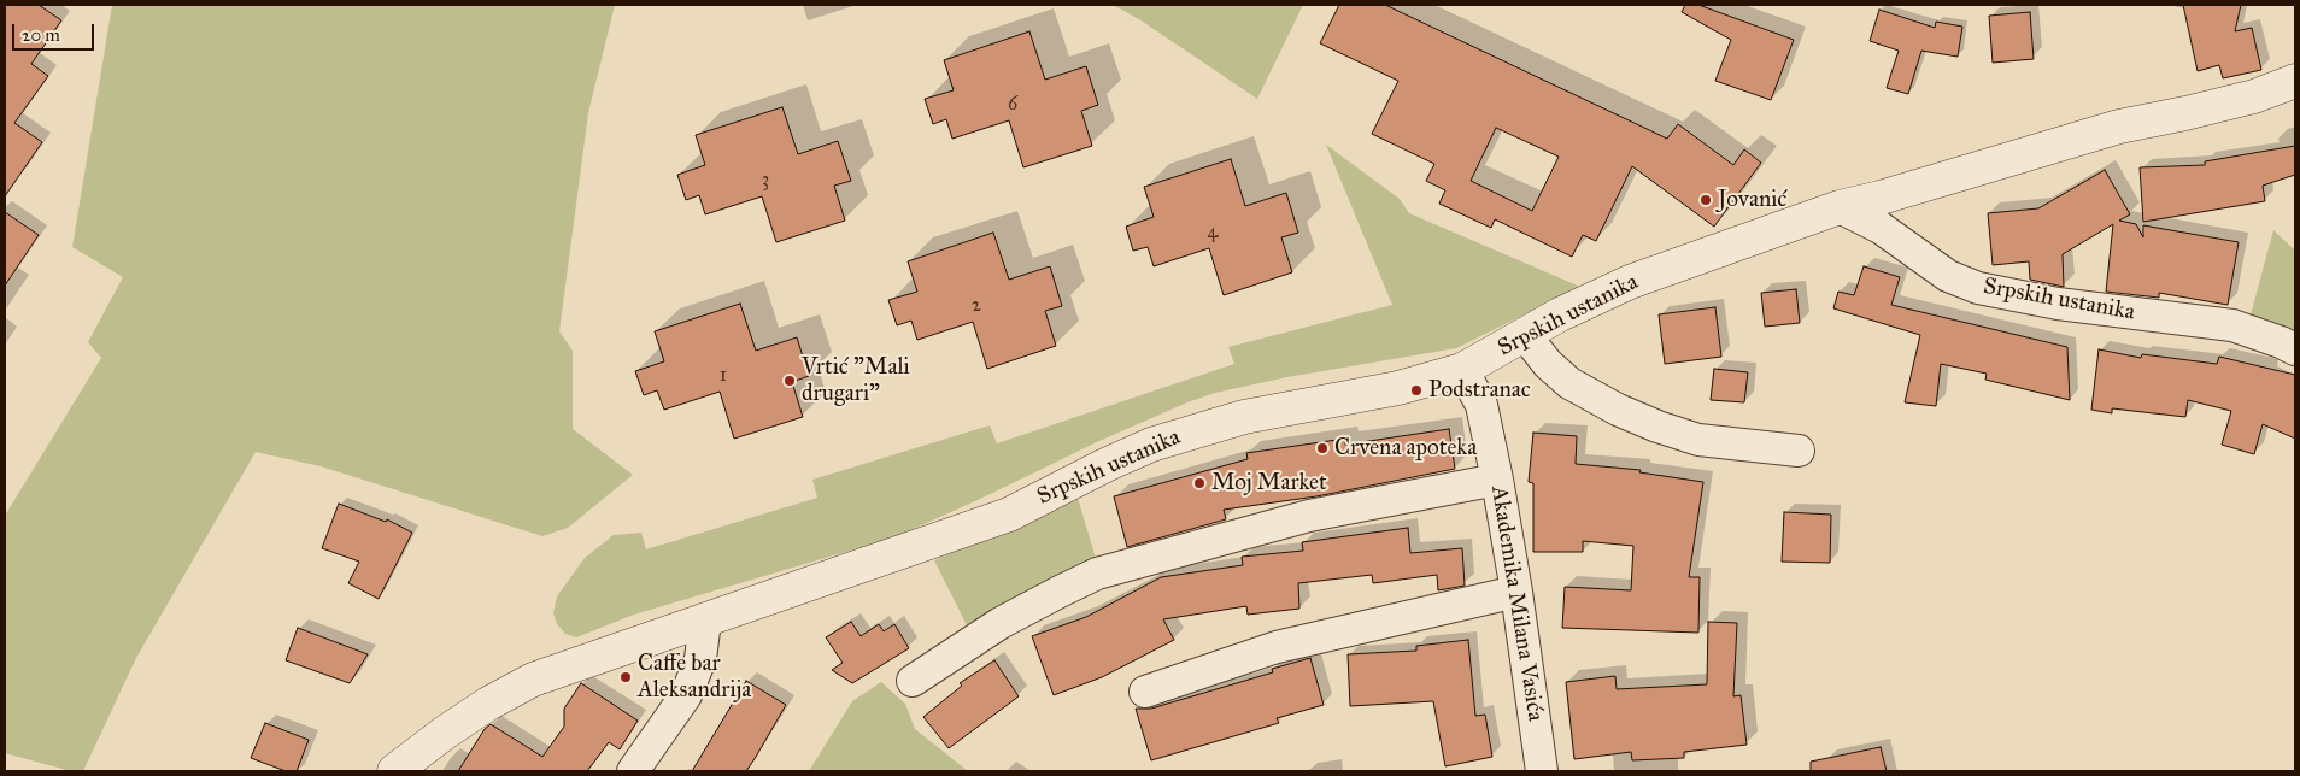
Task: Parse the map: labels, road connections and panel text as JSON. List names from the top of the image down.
{
  "streets": {
    "street": ["Srpskih ustanika", "Akademika Milana Vasića"]
  },
  "crossings": [
    ["Srpskih ustanika", "Akademika Milana Vasića"]
  ],
  "places": [
    "Jovanić",
    "Vrtić \"Mali drugari\"",
    "Podstranac",
    "Crvena apoteka",
    "Moj Market",
    "Caffe bar Aleksandrija"
  ],
  "house_numbers": [
    "6",
    "3",
    "4",
    "2",
    "1"
  ],
  "scale_bar": "20 m"
}
